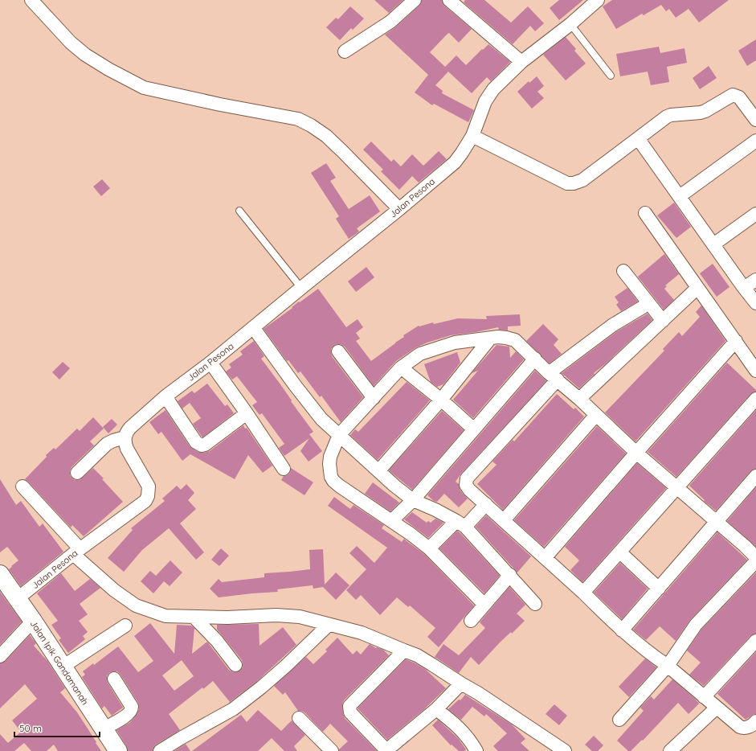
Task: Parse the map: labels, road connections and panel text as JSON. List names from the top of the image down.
{
  "streets": {
    "street": ["Jalan Pesona", "Jalan Ipik Gandamanah"]
  },
  "crossings": [
    ["Jalan Pesona", "Jalan Ipik Gandamanah"]
  ],
  "scale_bar": "50 m"
}
